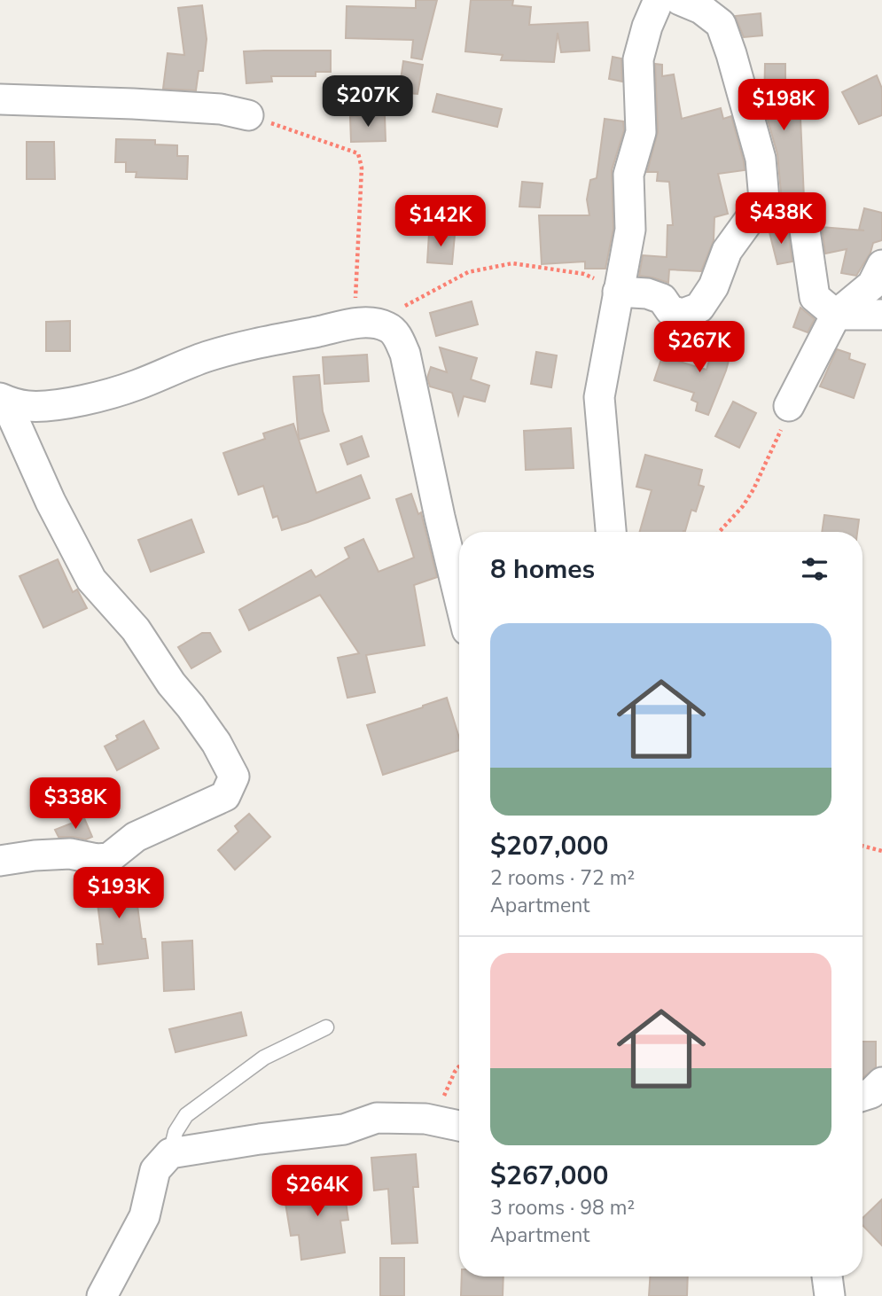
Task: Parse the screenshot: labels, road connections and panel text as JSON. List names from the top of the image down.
{
  "page": {
    "price": [
      "$207K",
      "$198K",
      "$438K",
      "$142K",
      "$267K",
      "$338K",
      "$193K",
      "$264K"
    ],
    "heading": "8 homes",
    "list": [
      {
        "name": "$207,000",
        "note": "2 rooms · 72 m² · Apartment"
      },
      {
        "name": "$267,000",
        "note": "3 rooms · 98 m² · Apartment"
      }
    ]
  }
}
